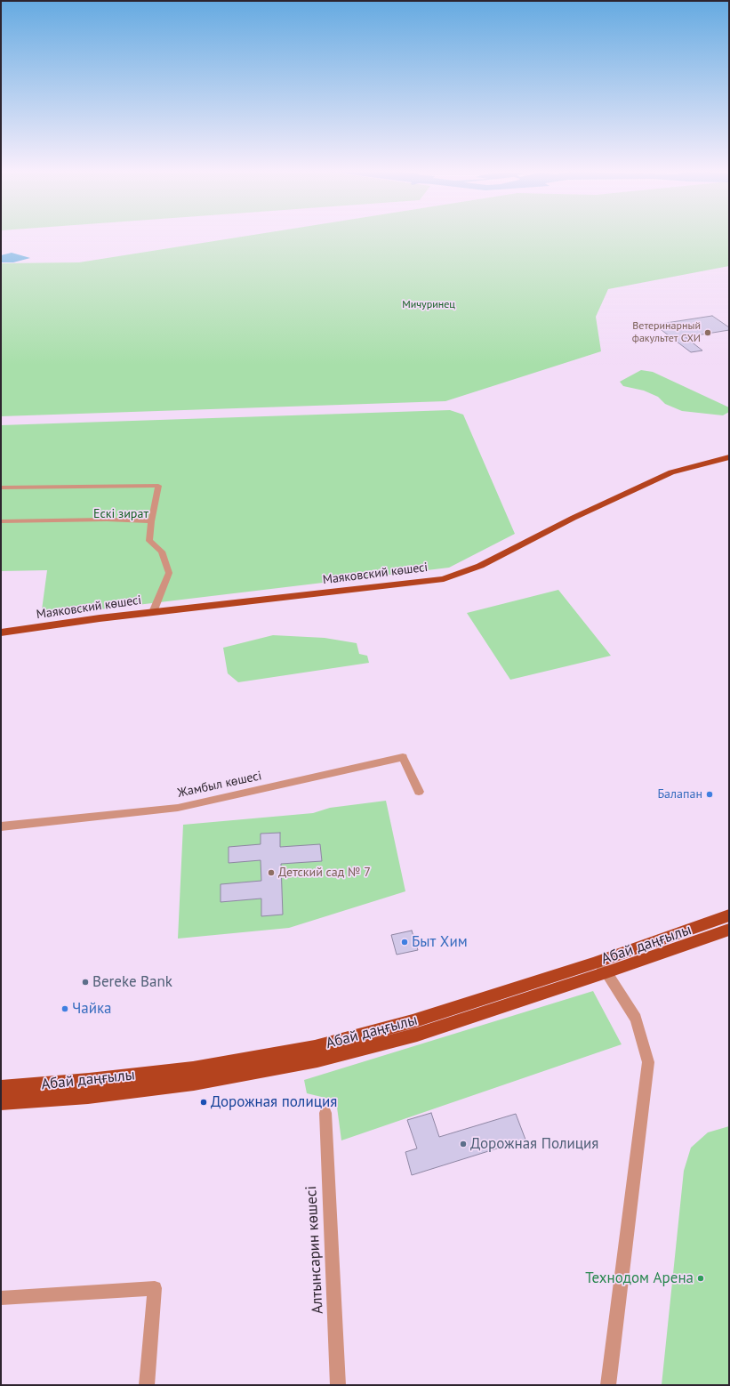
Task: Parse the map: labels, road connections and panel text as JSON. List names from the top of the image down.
{
  "streets": {
    "main road": ["Маяковский көшесі", "Абай даңғылы"],
    "street": ["Жамбыл көшесі", "Алтынсарин көшесі"]
  },
  "parks": ["Мичуринец", "Ескі зират"],
  "places": [
    "Ветеринарный факультет СХИ",
    "Балапан",
    "Детский сад № 7",
    "Быт Хим",
    "Bereke Bank",
    "Чайка",
    "Дорожная полиция",
    "Дорожная Полиция",
    "Технодом Арена"
  ]
}
